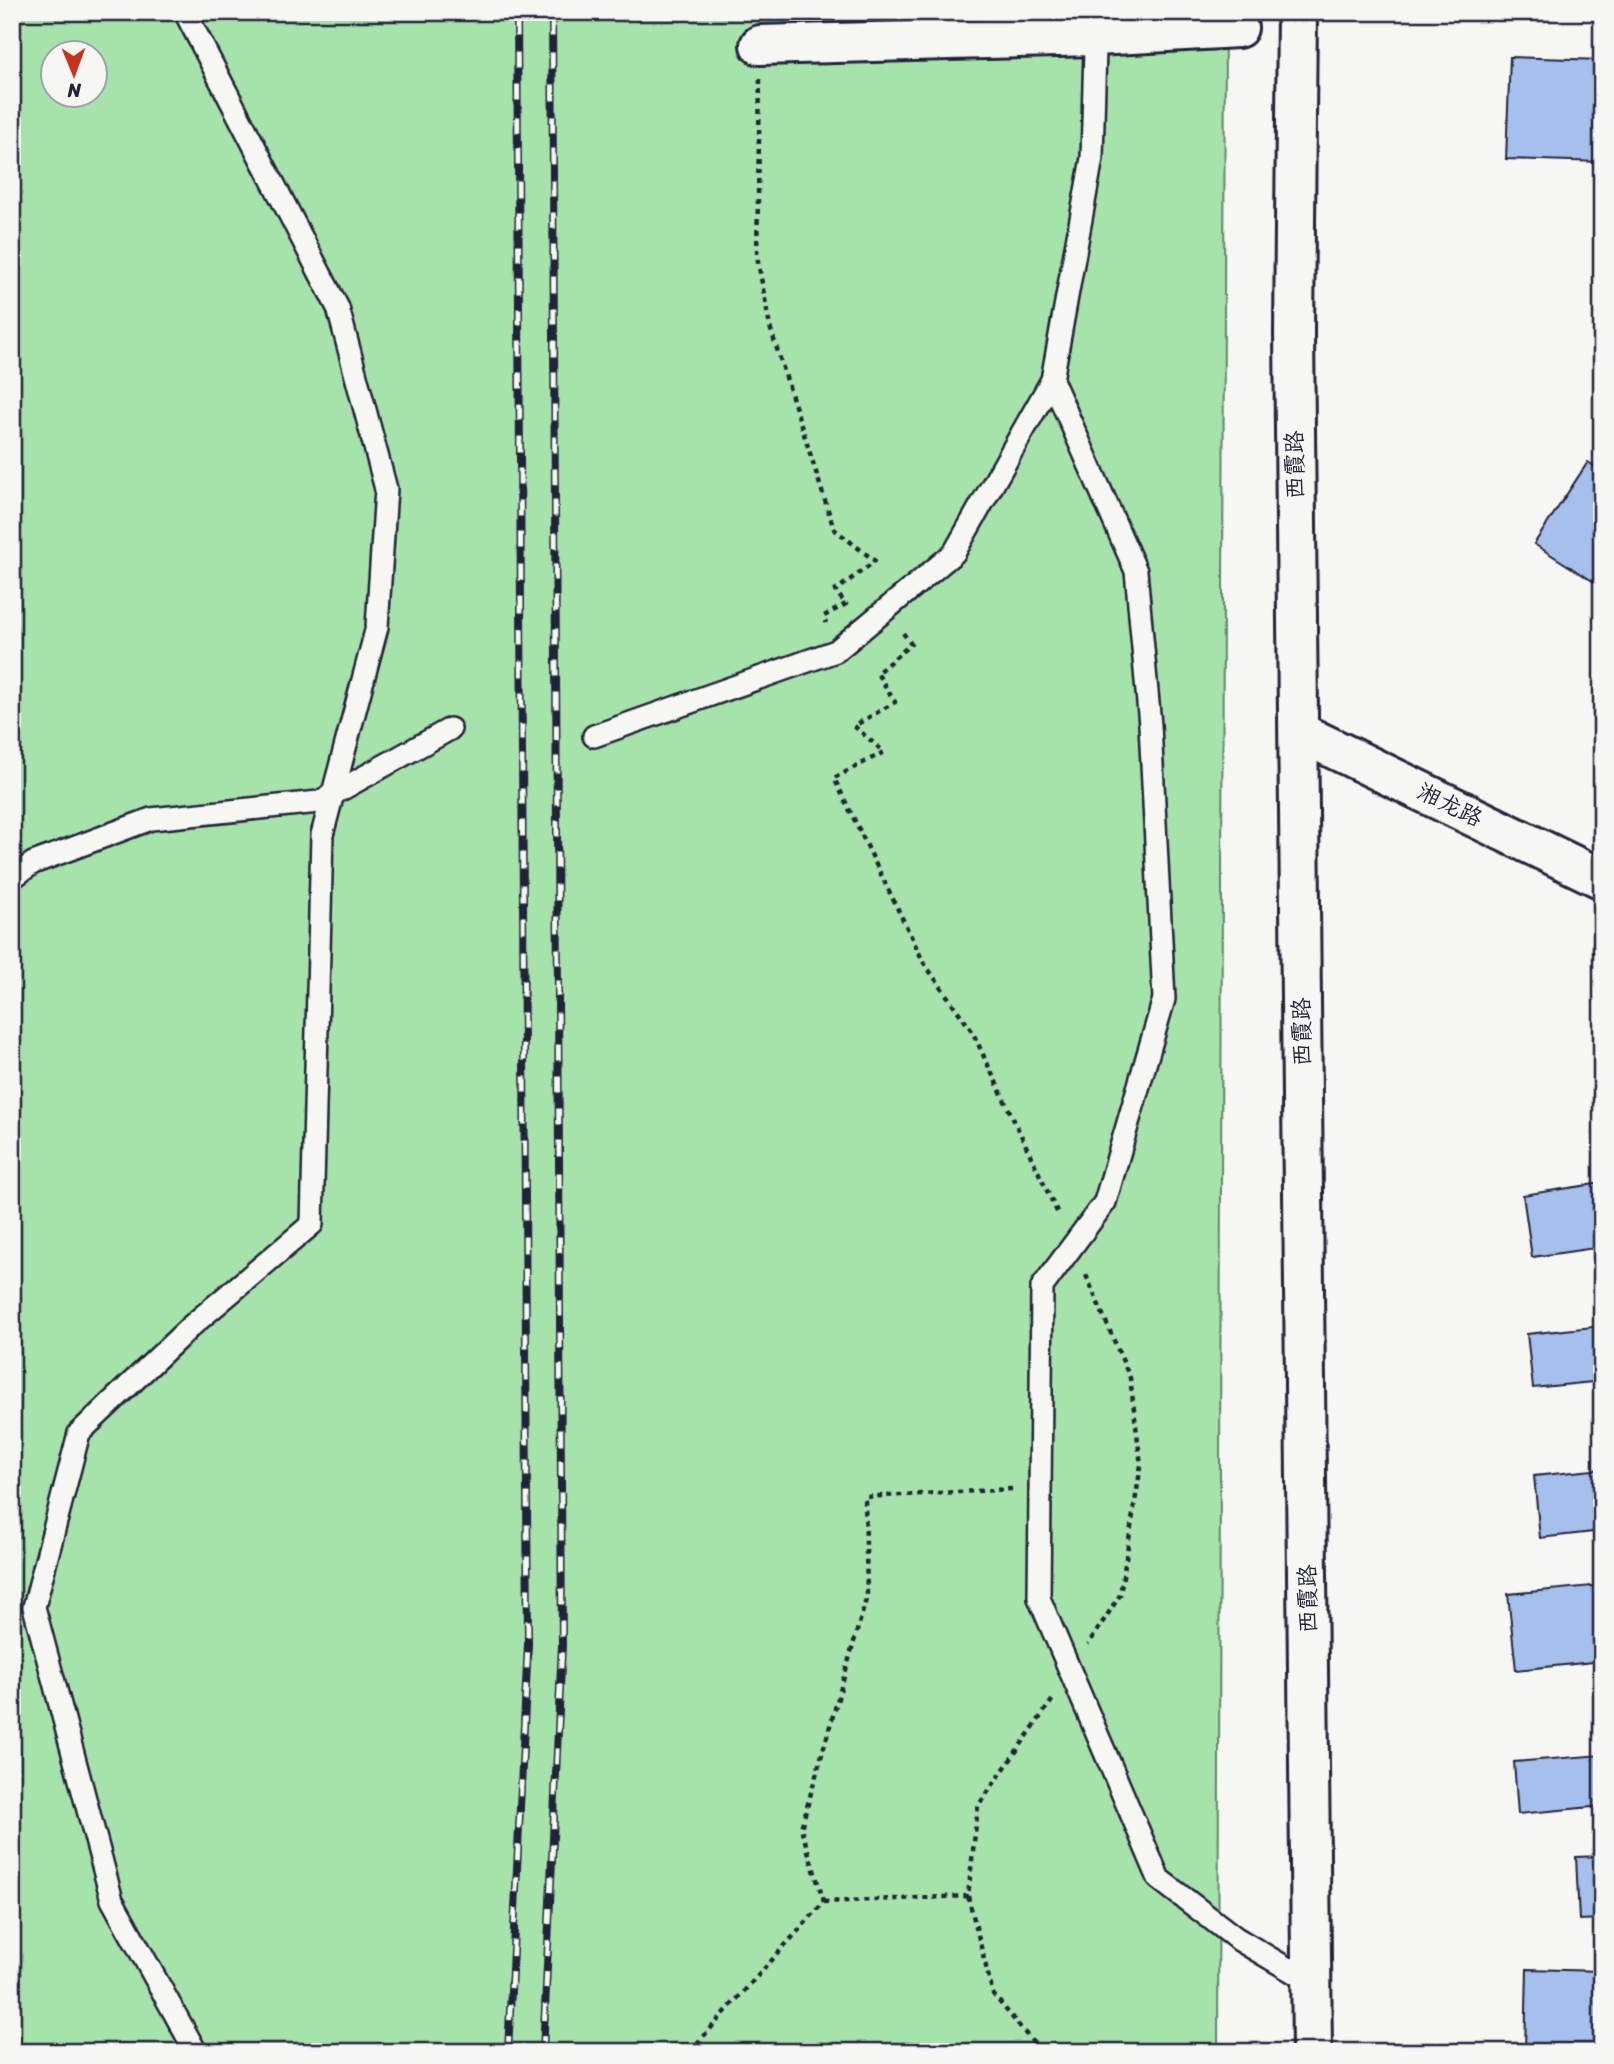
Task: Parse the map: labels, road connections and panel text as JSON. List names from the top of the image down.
{
  "streets": {
    "street": ["西霞路", "湘龙路"]
  },
  "crossings": [
    ["西霞路", "湘龙路"]
  ],
  "north": "bottom"
}
